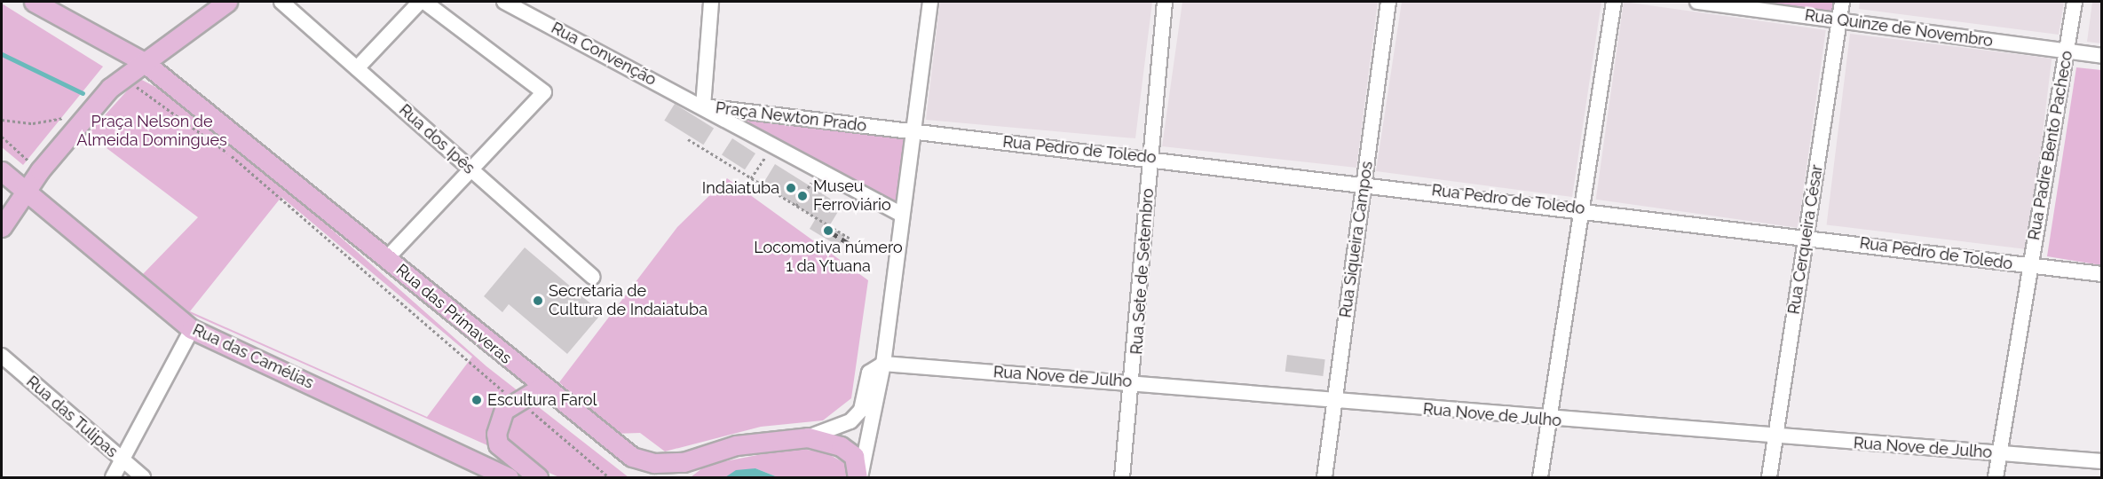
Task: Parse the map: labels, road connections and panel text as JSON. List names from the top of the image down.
{
  "streets": {
    "main road": ["Rua das Primaveras", "Rua das Camélias"],
    "street": [
      "Rua Quinze de Novembro",
      "Rua Convenção",
      "Praça Newton Prado",
      "Rua dos Ipês",
      "Rua Padre Bento Pacheco",
      "Rua Pedro de Toledo",
      "Rua Siqueira Campos",
      "Rua Cerqueira César",
      "Rua Sete de Setembro",
      "Rua Nove de Julho",
      "Rua das Tulipas"
    ]
  },
  "crossings": [
    ["Rua Quinze de Novembro", "Rua Padre Bento Pacheco"],
    ["Rua Quinze de Novembro", "Rua Cerqueira César"],
    ["Rua Convenção", "Praça Newton Prado"],
    ["Praça Newton Prado", "Rua Pedro de Toledo"],
    ["Rua Padre Bento Pacheco", "Rua Pedro de Toledo"],
    ["Rua Padre Bento Pacheco", "Rua Nove de Julho"],
    ["Rua Pedro de Toledo", "Rua Siqueira Campos"],
    ["Rua Pedro de Toledo", "Rua Cerqueira César"],
    ["Rua Pedro de Toledo", "Rua Sete de Setembro"],
    ["Rua Siqueira Campos", "Rua Nove de Julho"],
    ["Rua Cerqueira César", "Rua Nove de Julho"],
    ["Rua Sete de Setembro", "Rua Nove de Julho"],
    ["Rua das Primaveras", "Rua Nove de Julho"]
  ],
  "parks": ["Praça Nelson de Almeida Domingues"],
  "places": [
    "Indaiatuba",
    "Museu Ferroviário",
    "Locomotiva número 1 da Ytuana",
    "Secretaria de Cultura de Indaiatuba",
    "Escultura Farol"
  ]
}
